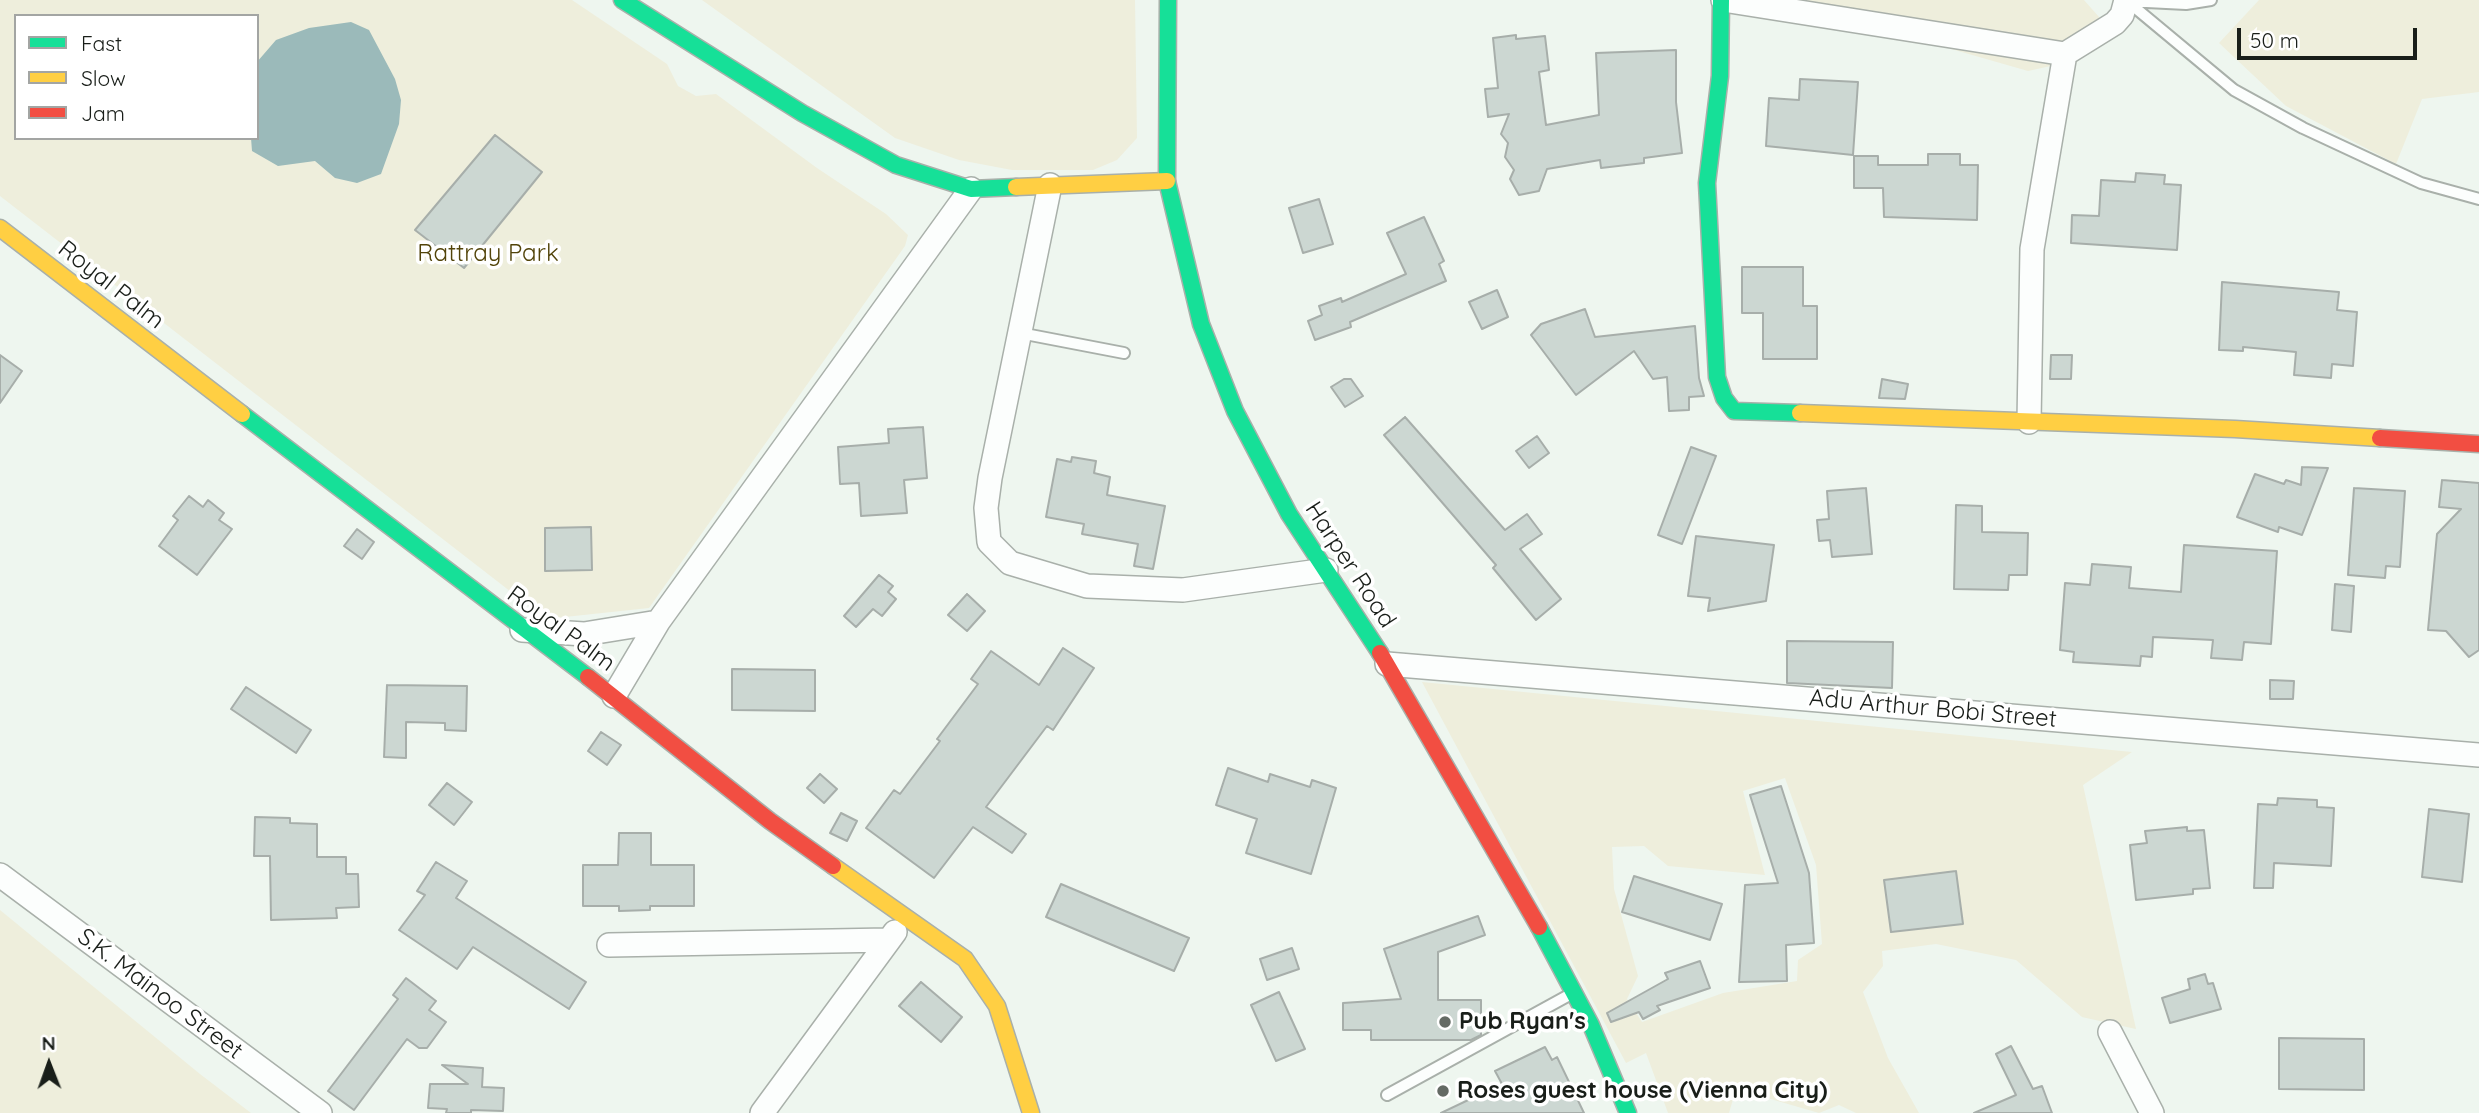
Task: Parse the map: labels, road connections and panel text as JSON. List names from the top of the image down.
{
  "streets": {
    "street": [
      "Royal Palm",
      "Harper Road",
      "Adu Arthur Bobi Street",
      "S.K. Mainoo Street"
    ]
  },
  "crossings": [
    ["Harper Road", "Adu Arthur Bobi Street"]
  ],
  "parks": ["Rattray Park"],
  "places": ["Pub Ryan's", "Roses guest house (Vienna City)"],
  "legend": ["Fast", "Slow", "Jam"],
  "scale_bar": "50 m",
  "north": "top"
}
